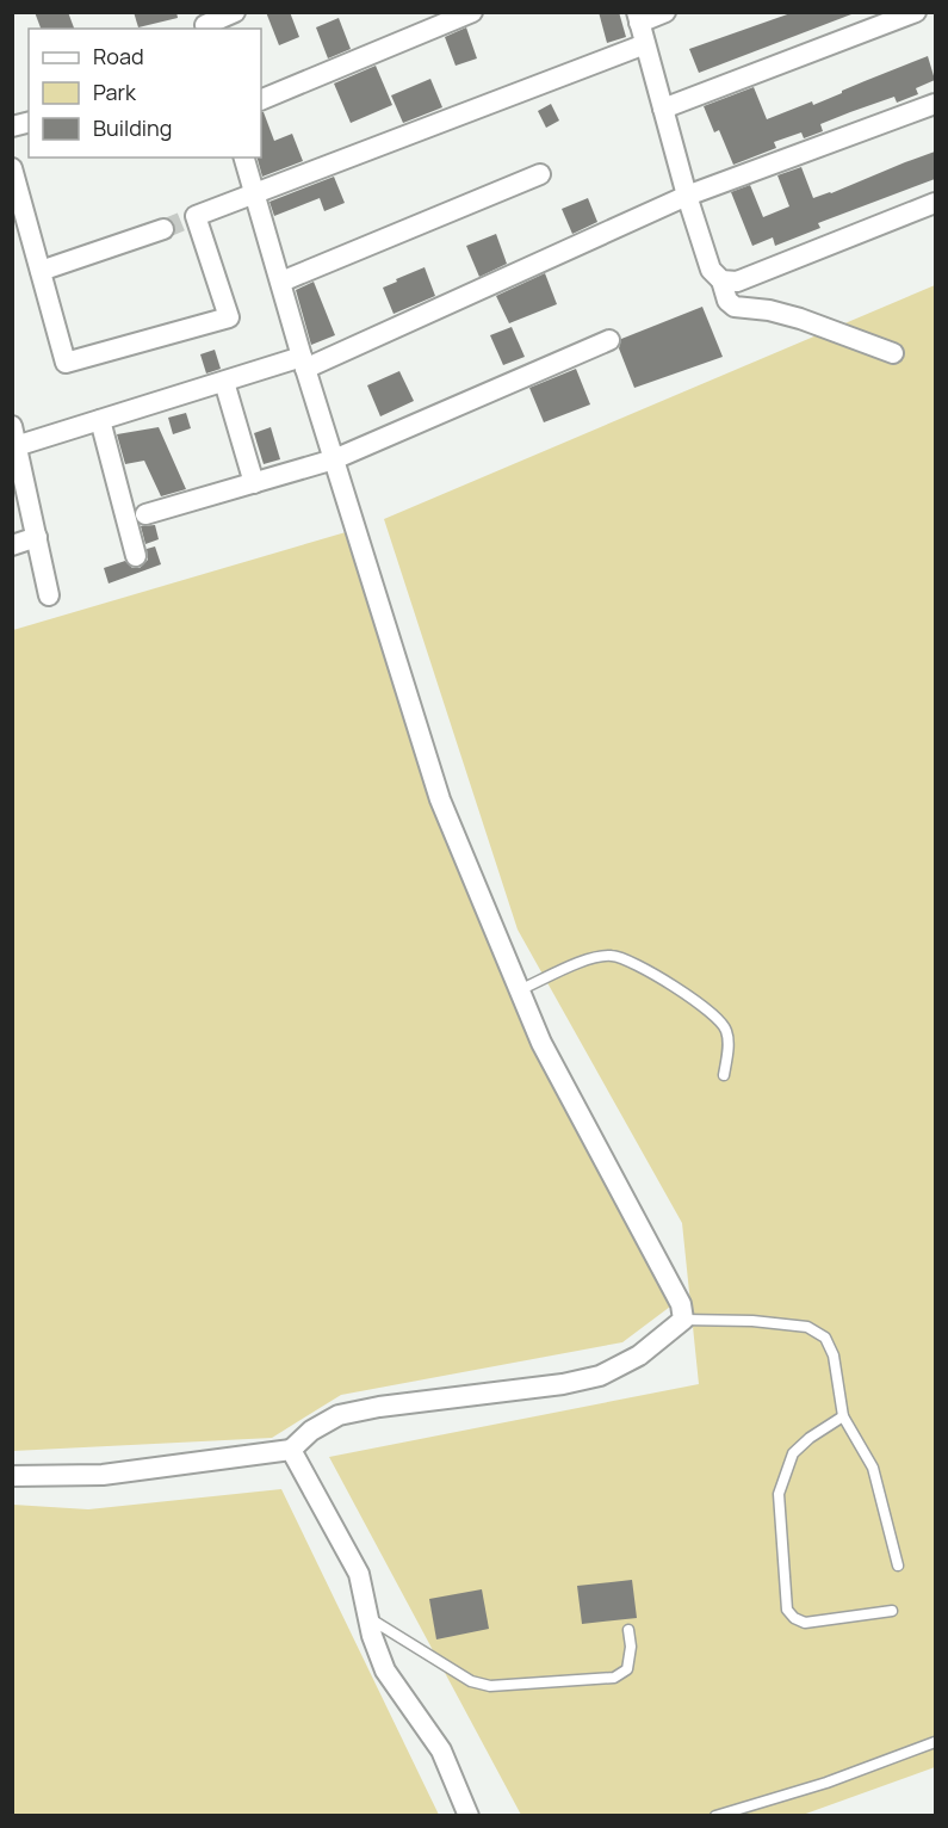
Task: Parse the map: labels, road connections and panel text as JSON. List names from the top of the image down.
{
  "legend": ["Road", "Park", "Building"]
}
